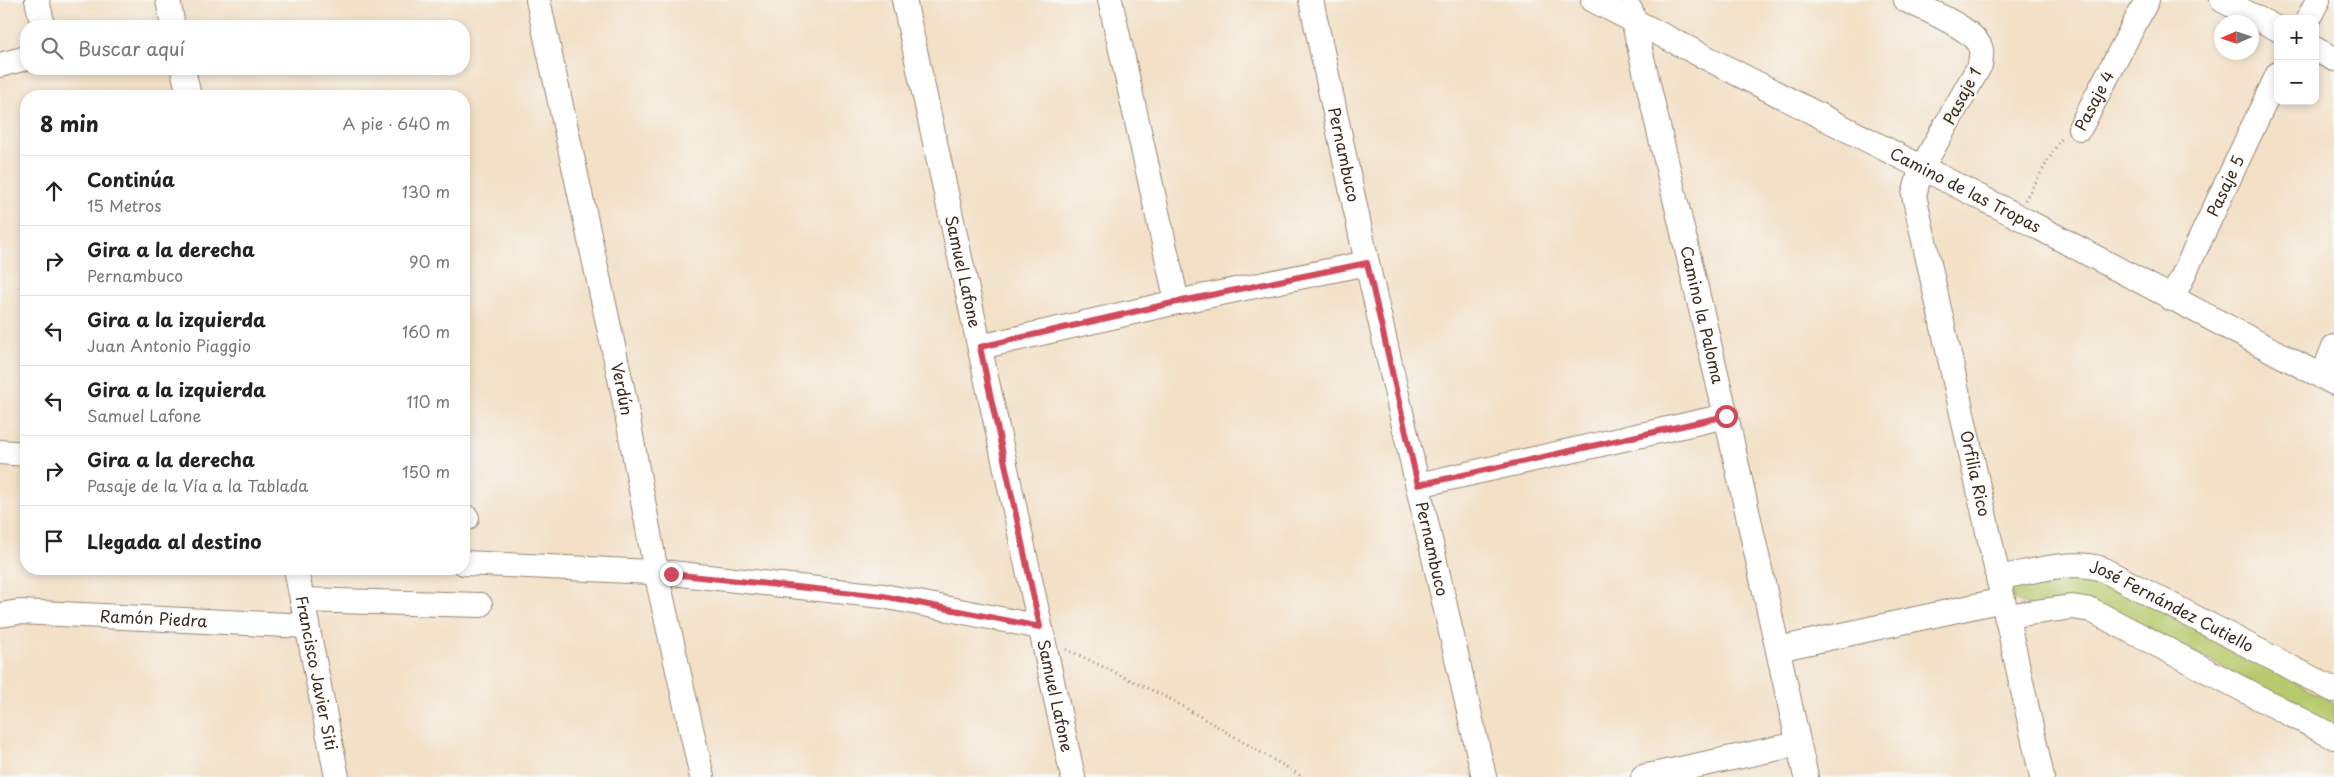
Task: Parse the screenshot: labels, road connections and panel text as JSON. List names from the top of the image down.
{
  "streets": {
    "street": [
      "Pasaje 1",
      "Pasaje 4",
      "Pernambuco",
      "Pasaje 5",
      "Camino de las Tropas",
      "Samuel Lafone",
      "Camino la Paloma",
      "Verdún",
      "Orfilia Rico",
      "José Fernández Cutiello",
      "Ramón Piedra",
      "Francisco Javier Siti"
    ]
  },
  "crossings": [
    ["Pasaje 1", "Camino de las Tropas"],
    ["Pasaje 1", "Orfilia Rico"],
    ["Pasaje 4", "Camino de las Tropas"],
    ["Pasaje 5", "Camino de las Tropas"],
    ["Camino de las Tropas", "Camino la Paloma"],
    ["Camino de las Tropas", "Orfilia Rico"],
    ["Camino la Paloma", "José Fernández Cutiello"],
    ["Orfilia Rico", "José Fernández Cutiello"],
    ["Ramón Piedra", "Francisco Javier Siti"]
  ],
  "north": "left",
  "page": {
    "map_buttons": ["+", "−"],
    "search": "Buscar aquí",
    "heading": ["8 min", "A pie · 640 m"],
    "list": [
      ["Continúa", "15 Metros", "130 m"],
      ["Gira a la derecha", "Pernambuco", "90 m"],
      ["Gira a la izquierda", "Juan Antonio Piaggio", "160 m"],
      ["Gira a la izquierda", "Samuel Lafone", "110 m"],
      ["Gira a la derecha", "Pasaje de la Vía a la Tablada", "150 m"],
      "Llegada al destino"
    ]
  }
}
